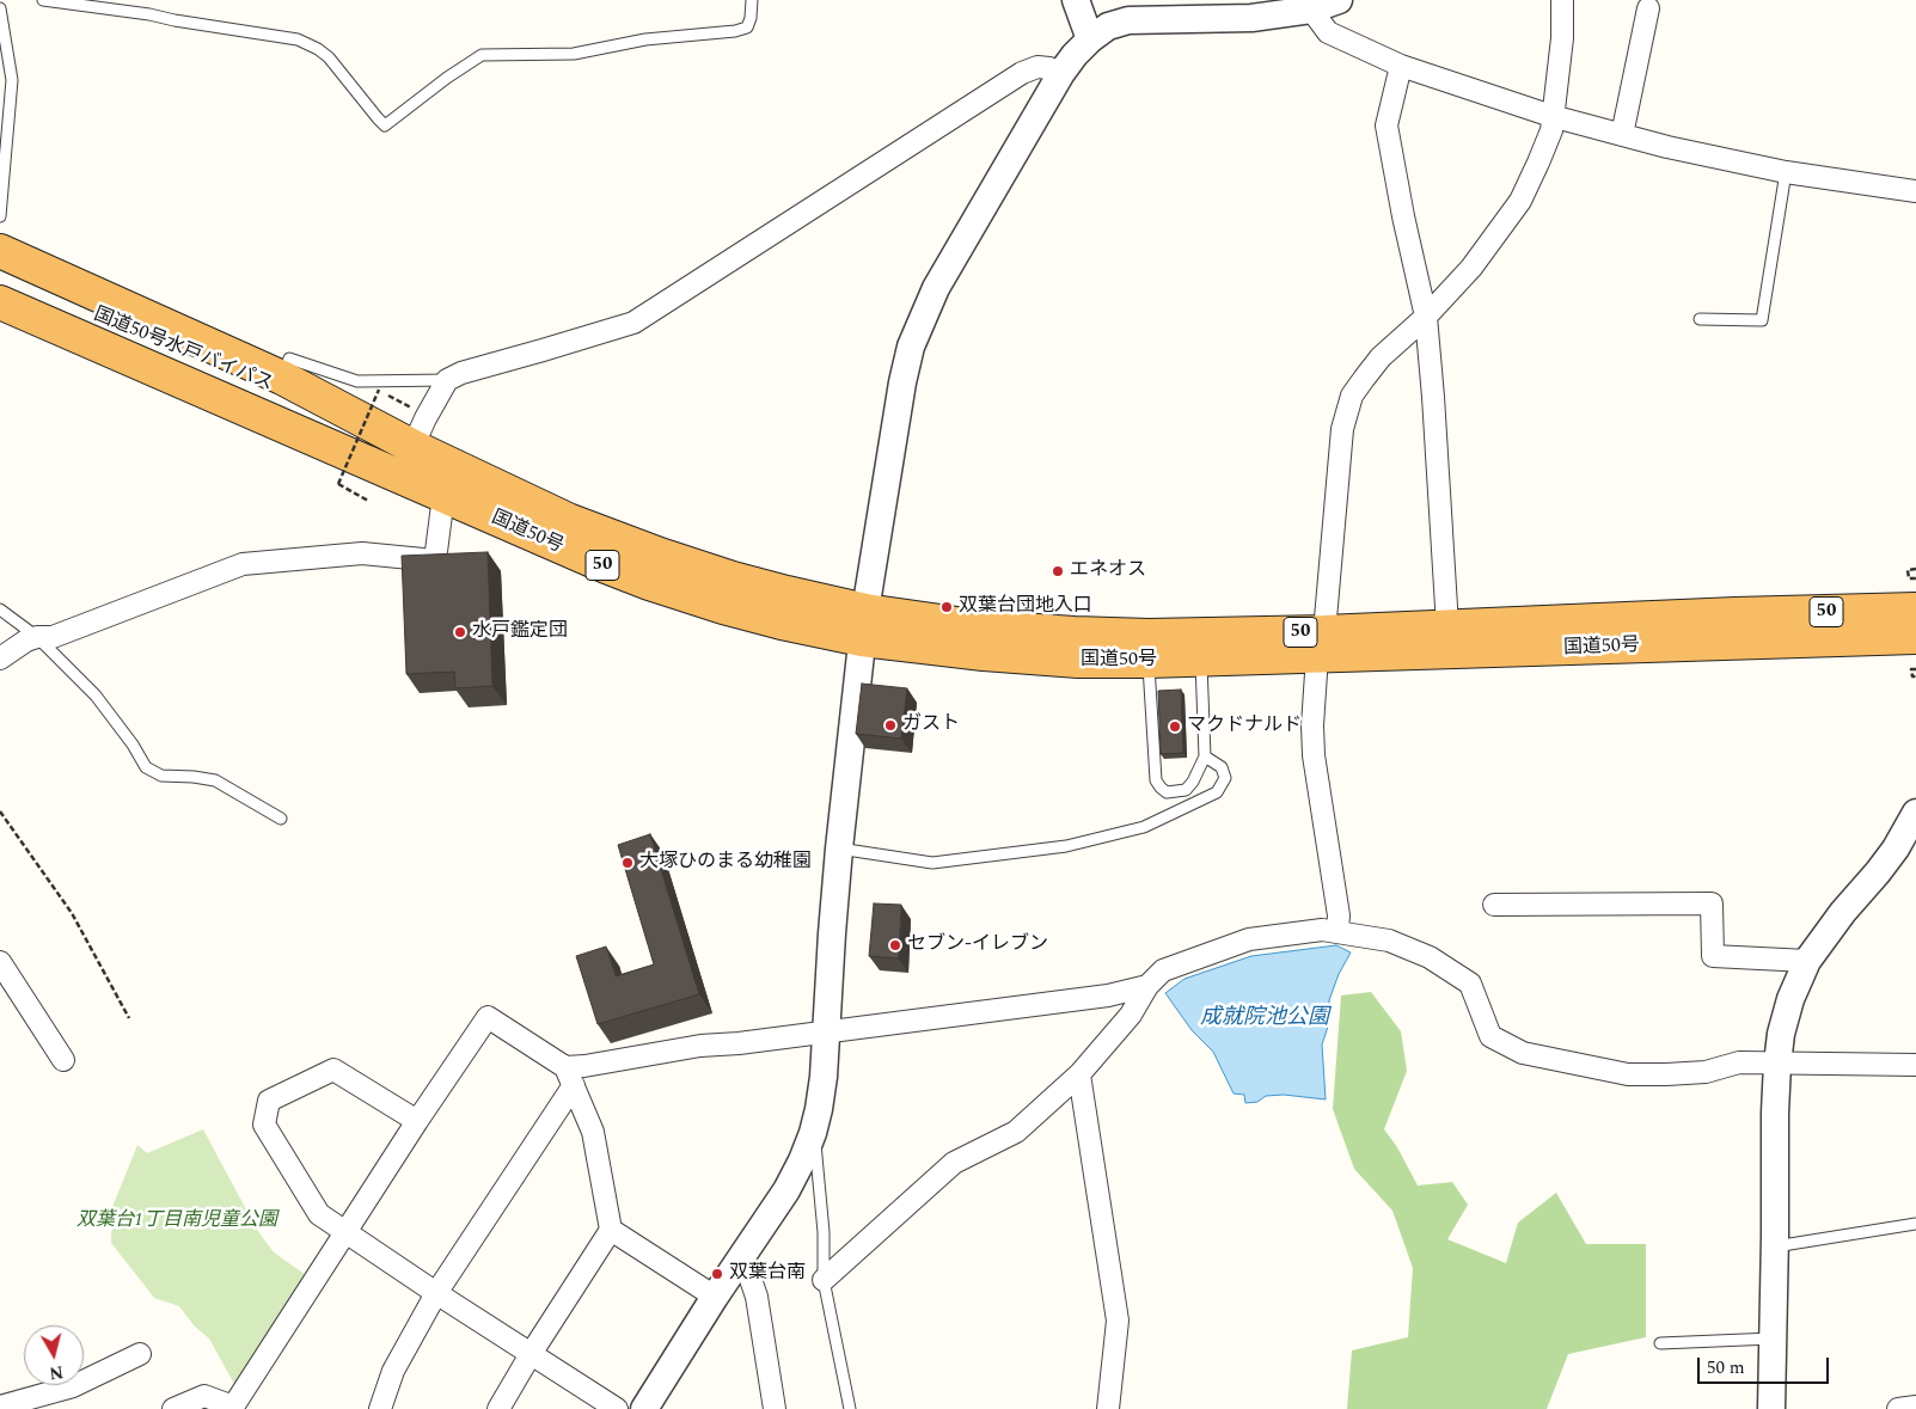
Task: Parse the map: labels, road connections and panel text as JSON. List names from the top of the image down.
{
  "streets": {
    "highway": ["国道50号水戸バイパス", "国道50号", "50"]
  },
  "crossings": [
    ["国道50号水戸バイパス", "国道50号"]
  ],
  "water": ["成就院池公園"],
  "parks": ["双葉台1丁目南児童公園"],
  "places": [
    "エネオス",
    "双葉台団地入口",
    "水戸鑑定団",
    "ガスト",
    "マクドナルド",
    "大塚ひのまる幼稚園",
    "セブン-イレブン",
    "双葉台南"
  ],
  "scale_bar": "50 m",
  "north": "bottom"
}
